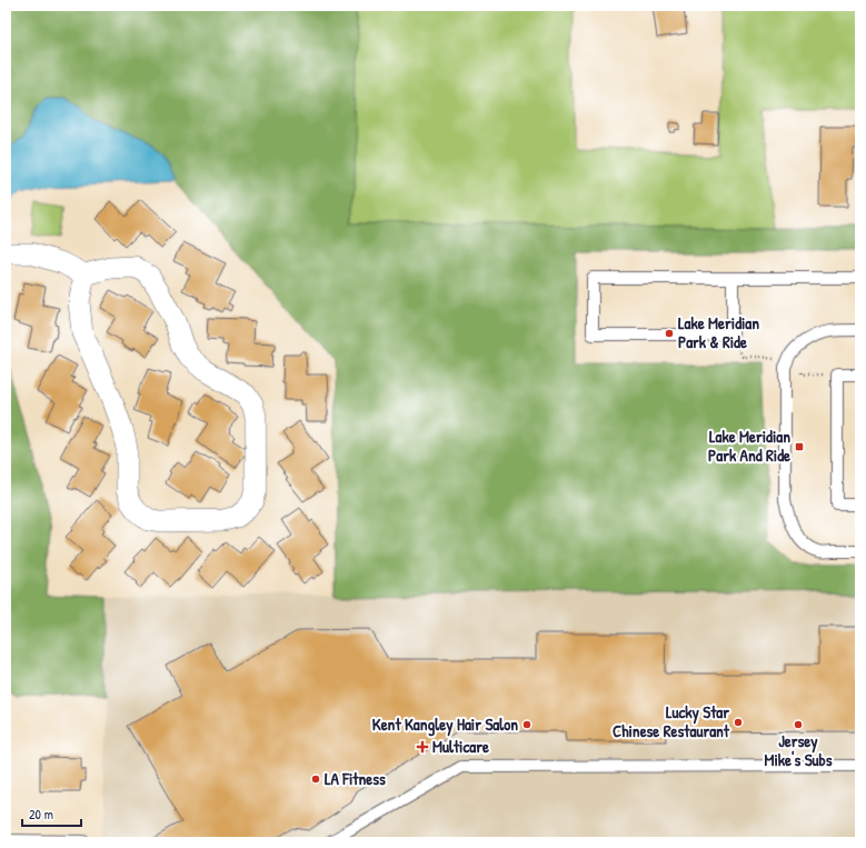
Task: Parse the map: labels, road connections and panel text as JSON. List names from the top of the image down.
{
  "places": {
    "other": [
      "Lake Meridian Park & Ride",
      "Lucky Star Chinese Restaurant",
      "Kent Kangley Hair Salon",
      "Jersey Mike's Subs",
      "LA Fitness"
    ],
    "transit": ["Lake Meridian Park And Ride"],
    "health": ["Multicare"]
  },
  "scale_bar": "20 m"
}
